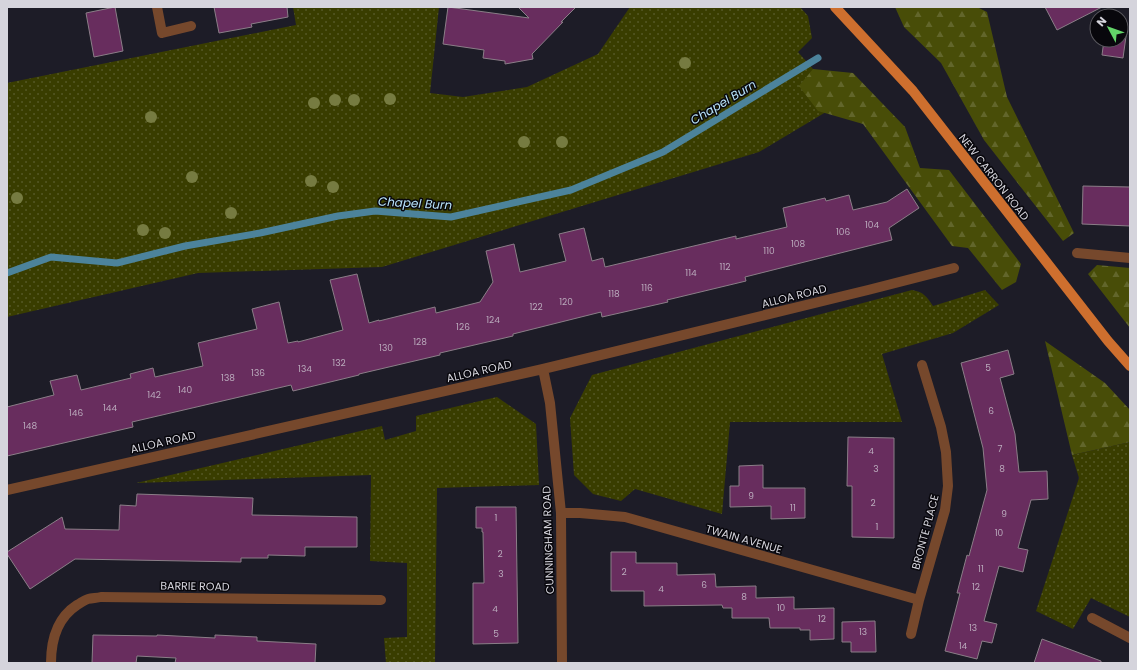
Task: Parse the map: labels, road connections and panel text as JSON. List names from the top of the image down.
{
  "streets": {
    "main road": ["NEW CARRON ROAD"],
    "street": [
      "ALLOA ROAD",
      "BRONTE PLACE",
      "TWAIN AVENUE",
      "CUNNINGHAM ROAD",
      "BARRIE ROAD"
    ]
  },
  "crossings": [
    ["ALLOA ROAD", "CUNNINGHAM ROAD"],
    ["BRONTE PLACE", "TWAIN AVENUE"],
    ["TWAIN AVENUE", "CUNNINGHAM ROAD"]
  ],
  "water": ["Chapel Burn"],
  "house_numbers": [
    "104",
    "106",
    "108",
    "110",
    "112",
    "114",
    "116",
    "118",
    "120",
    "122",
    "124",
    "126",
    "128",
    "130",
    "132",
    "5",
    "134",
    "136",
    "138",
    "140",
    "142",
    "144",
    "6",
    "146",
    "148",
    "7",
    "4",
    "3",
    "8",
    "9",
    "2",
    "11",
    "9",
    "1",
    "1",
    "10",
    "2",
    "11",
    "2",
    "3",
    "6",
    "12",
    "4",
    "8",
    "10",
    "4",
    "12",
    "13",
    "13",
    "5",
    "14"
  ],
  "north": "top left"
}
